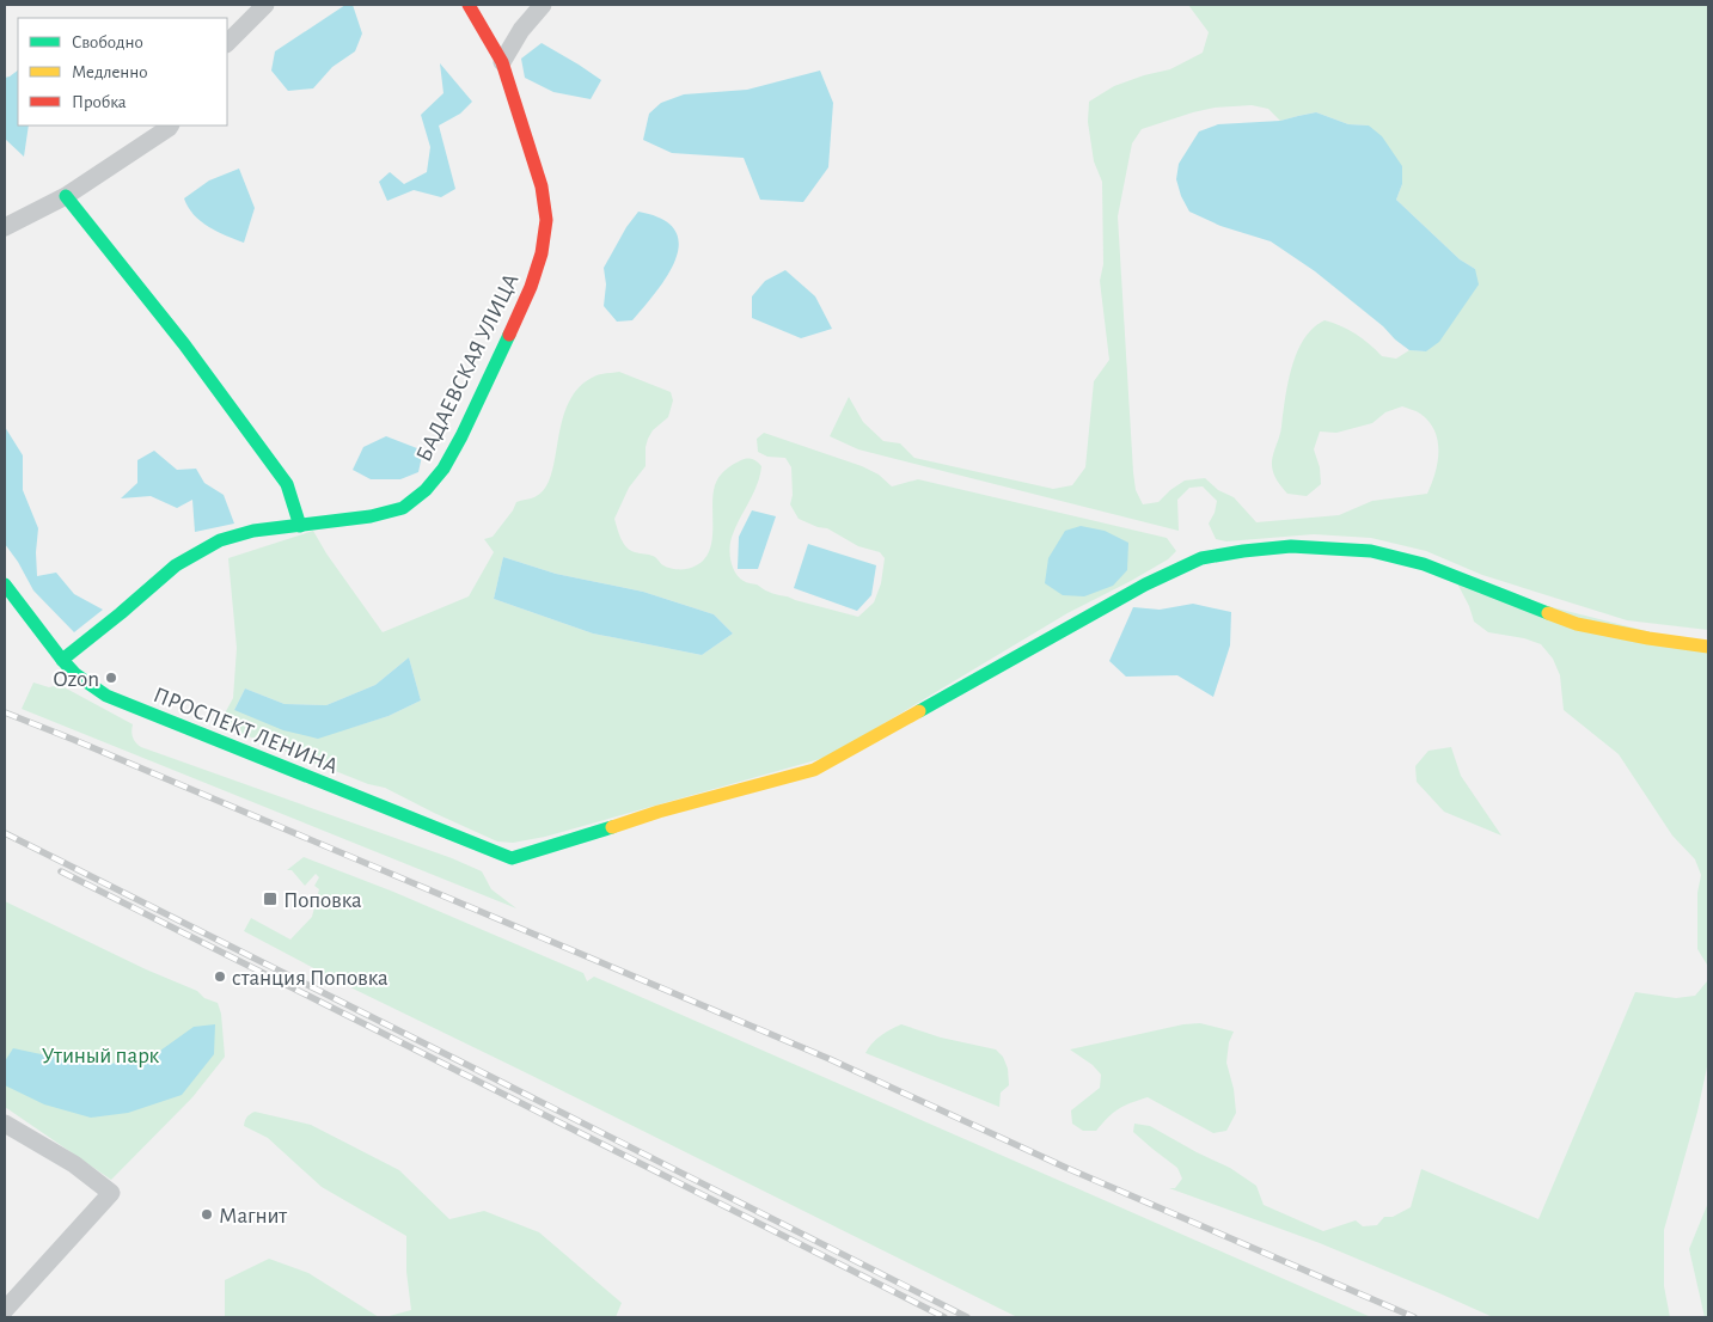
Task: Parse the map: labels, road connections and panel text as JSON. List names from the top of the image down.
{
  "streets": {
    "street": ["БАДАЕВСКАЯ УЛИЦА", "ПРОСПЕКТ ЛЕНИНА"]
  },
  "crossings": [
    ["БАДАЕВСКАЯ УЛИЦА", "ПРОСПЕКТ ЛЕНИНА"]
  ],
  "parks": ["Утиный парк"],
  "places": {
    "other": ["Ozon", "станция Поповка", "Магнит"],
    "transit": ["Поповка"]
  },
  "legend": ["Свободно", "Медленно", "Пробка"]
}
